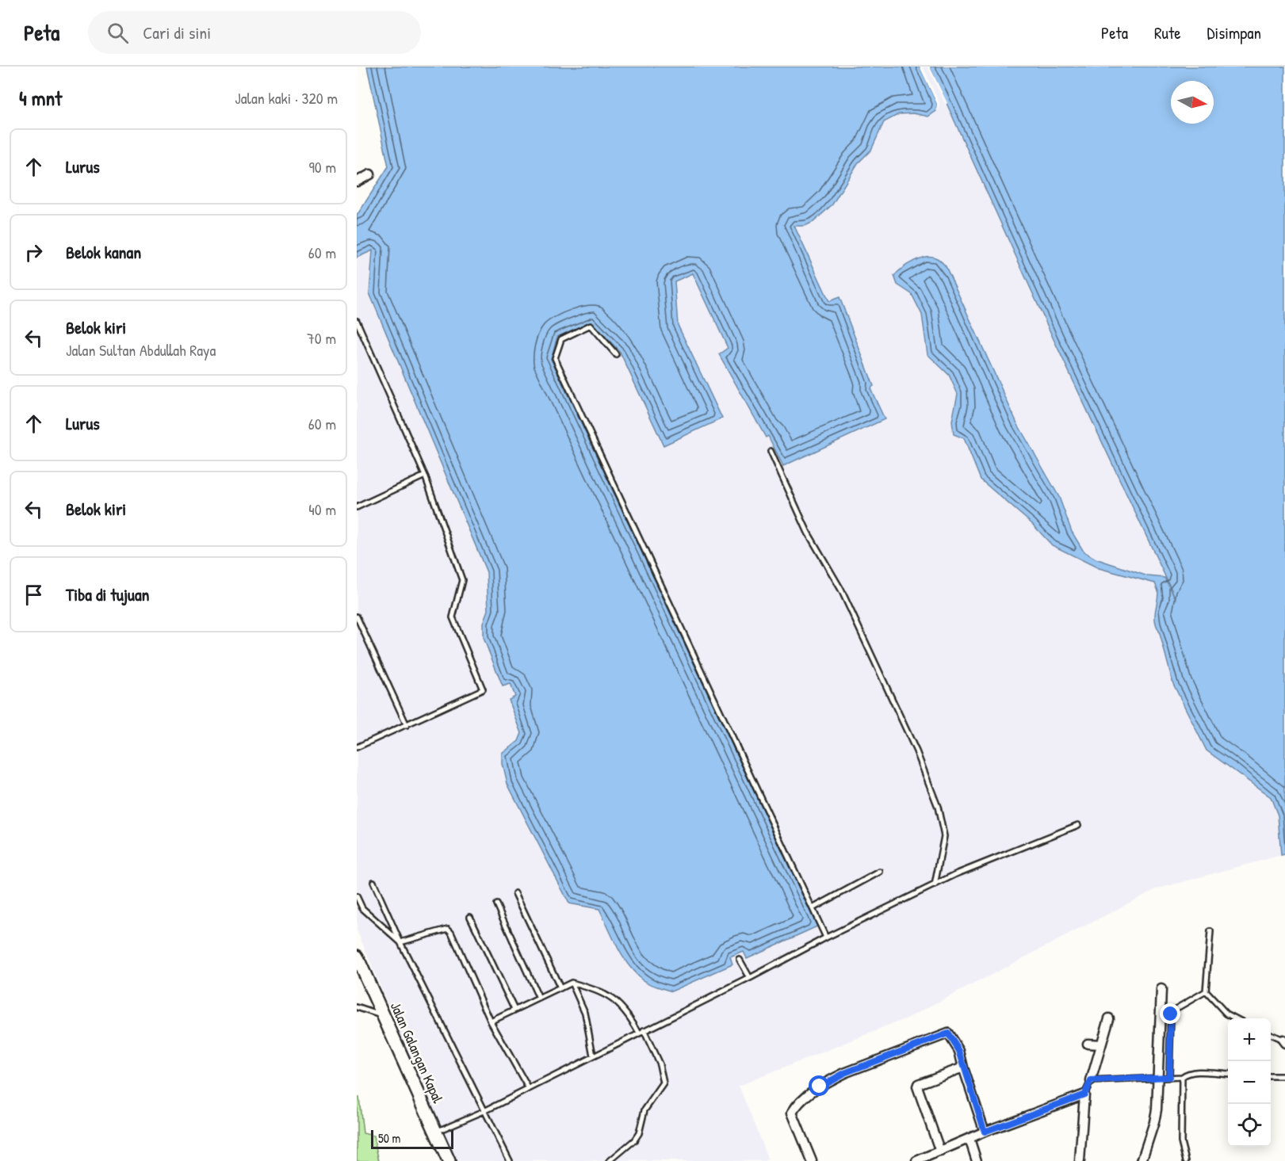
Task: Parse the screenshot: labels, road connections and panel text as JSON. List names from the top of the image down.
{
  "streets": {
    "main road": ["Jalan Galangan Kapal"]
  },
  "scale_bar": "50 m",
  "north": "right",
  "page": {
    "header": "Peta",
    "search": "Cari di sini",
    "nav": ["Peta", "Rute", "Disimpan"],
    "heading": ["4 mnt", "Jalan kaki · 320 m"],
    "list": [
      ["Lurus", "90 m"],
      ["Belok kanan", "60 m"],
      ["Belok kiri", "Jalan Sultan Abdullah Raya", "70 m"],
      ["Lurus", "60 m"],
      ["Belok kiri", "40 m"],
      "Tiba di tujuan"
    ],
    "map_buttons": ["+", "−"],
    "scale": "50 m"
  }
}
